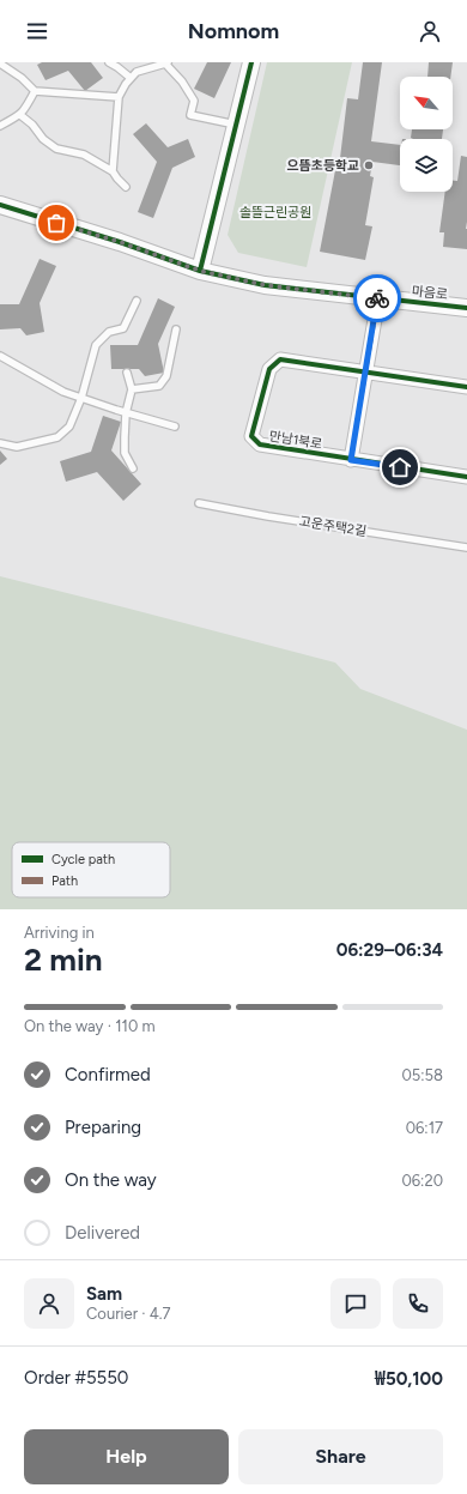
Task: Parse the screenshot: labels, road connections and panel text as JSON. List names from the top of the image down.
{
  "streets": {
    "street": ["마음로", "만남1북로"],
    "lane": ["고운주택2길"]
  },
  "parks": ["솔뜰근린공원"],
  "places": ["으뜸초등학교"],
  "legend": ["Cycle path", "Path"],
  "north": "top left",
  "page": {
    "header": "Nomnom",
    "heading": ["2 min", "Arriving in", "06:29–06:34"],
    "panel": [
      "Sam",
      "Courier · 4.7",
      "Order #5550",
      "₩50,100"
    ],
    "bar": "On the way · 110 m",
    "list": [
      ["Confirmed", "05:58"],
      ["Preparing", "06:17"],
      ["On the way", "06:20"],
      "Delivered"
    ],
    "buttons": ["Help", "Share"]
  }
}
